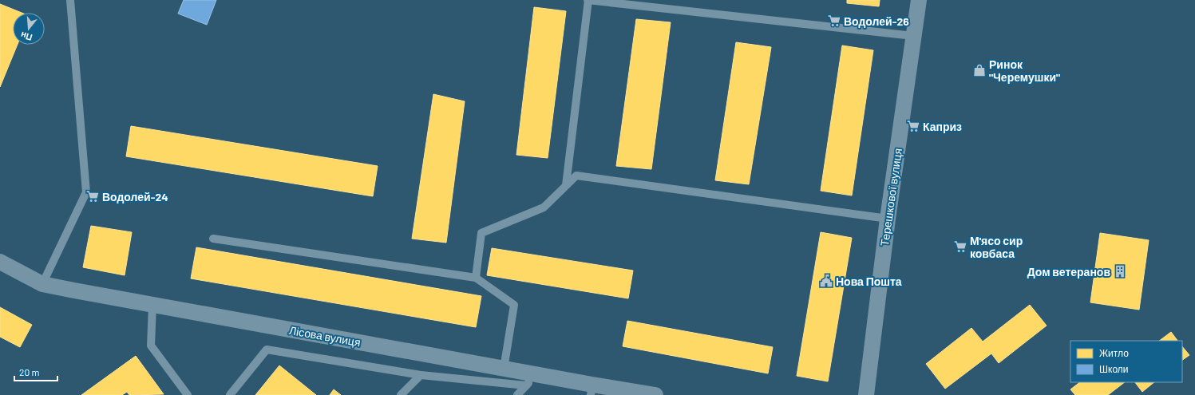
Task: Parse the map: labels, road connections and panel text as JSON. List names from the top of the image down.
{
  "streets": {
    "street": ["Терешкової вулиця", "Лісова вулиця"]
  },
  "places": {
    "supermarket": [
      "Водолей-26",
      "Каприз",
      "Водолей-24",
      "М'ясо сир ковбаса"
    ],
    "shop": ["Ринок \"Черемушки\""],
    "building": ["Дом ветеранов"],
    "public building": ["Нова Пошта"]
  },
  "legend": ["Житло", "Школи"],
  "scale_bar": "20 m",
  "north": "bottom"
}
